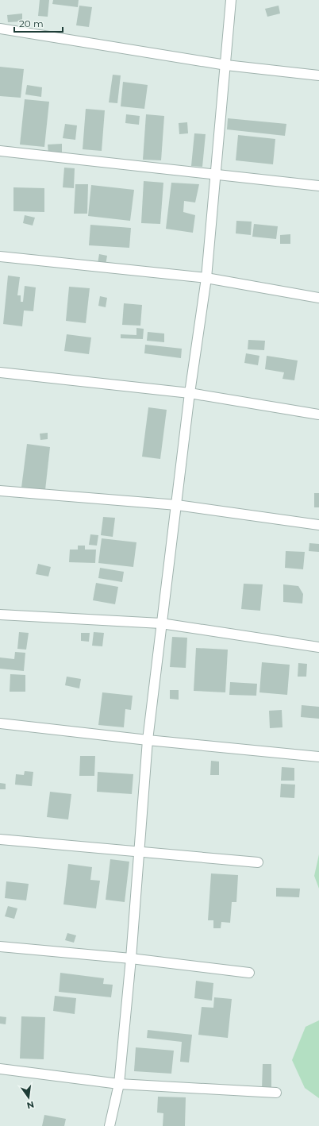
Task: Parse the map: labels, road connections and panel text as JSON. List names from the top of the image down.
{
  "scale_bar": "20 m",
  "north": "bottom"
}
